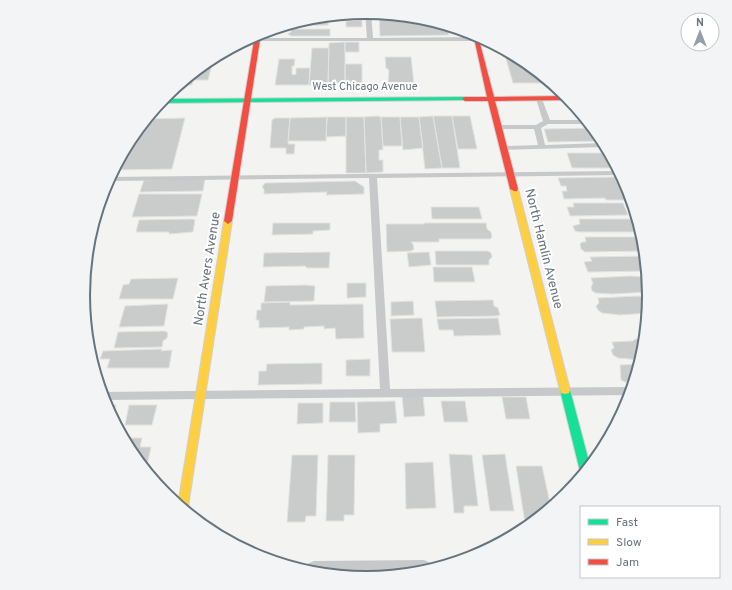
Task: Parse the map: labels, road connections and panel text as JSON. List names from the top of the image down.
{
  "streets": {
    "street": ["West Chicago Avenue", "North Hamlin Avenue", "North Avers Avenue"]
  },
  "crossings": [
    ["West Chicago Avenue", "North Hamlin Avenue"],
    ["West Chicago Avenue", "North Avers Avenue"]
  ],
  "legend": ["Fast", "Slow", "Jam"],
  "north": "top"
}
